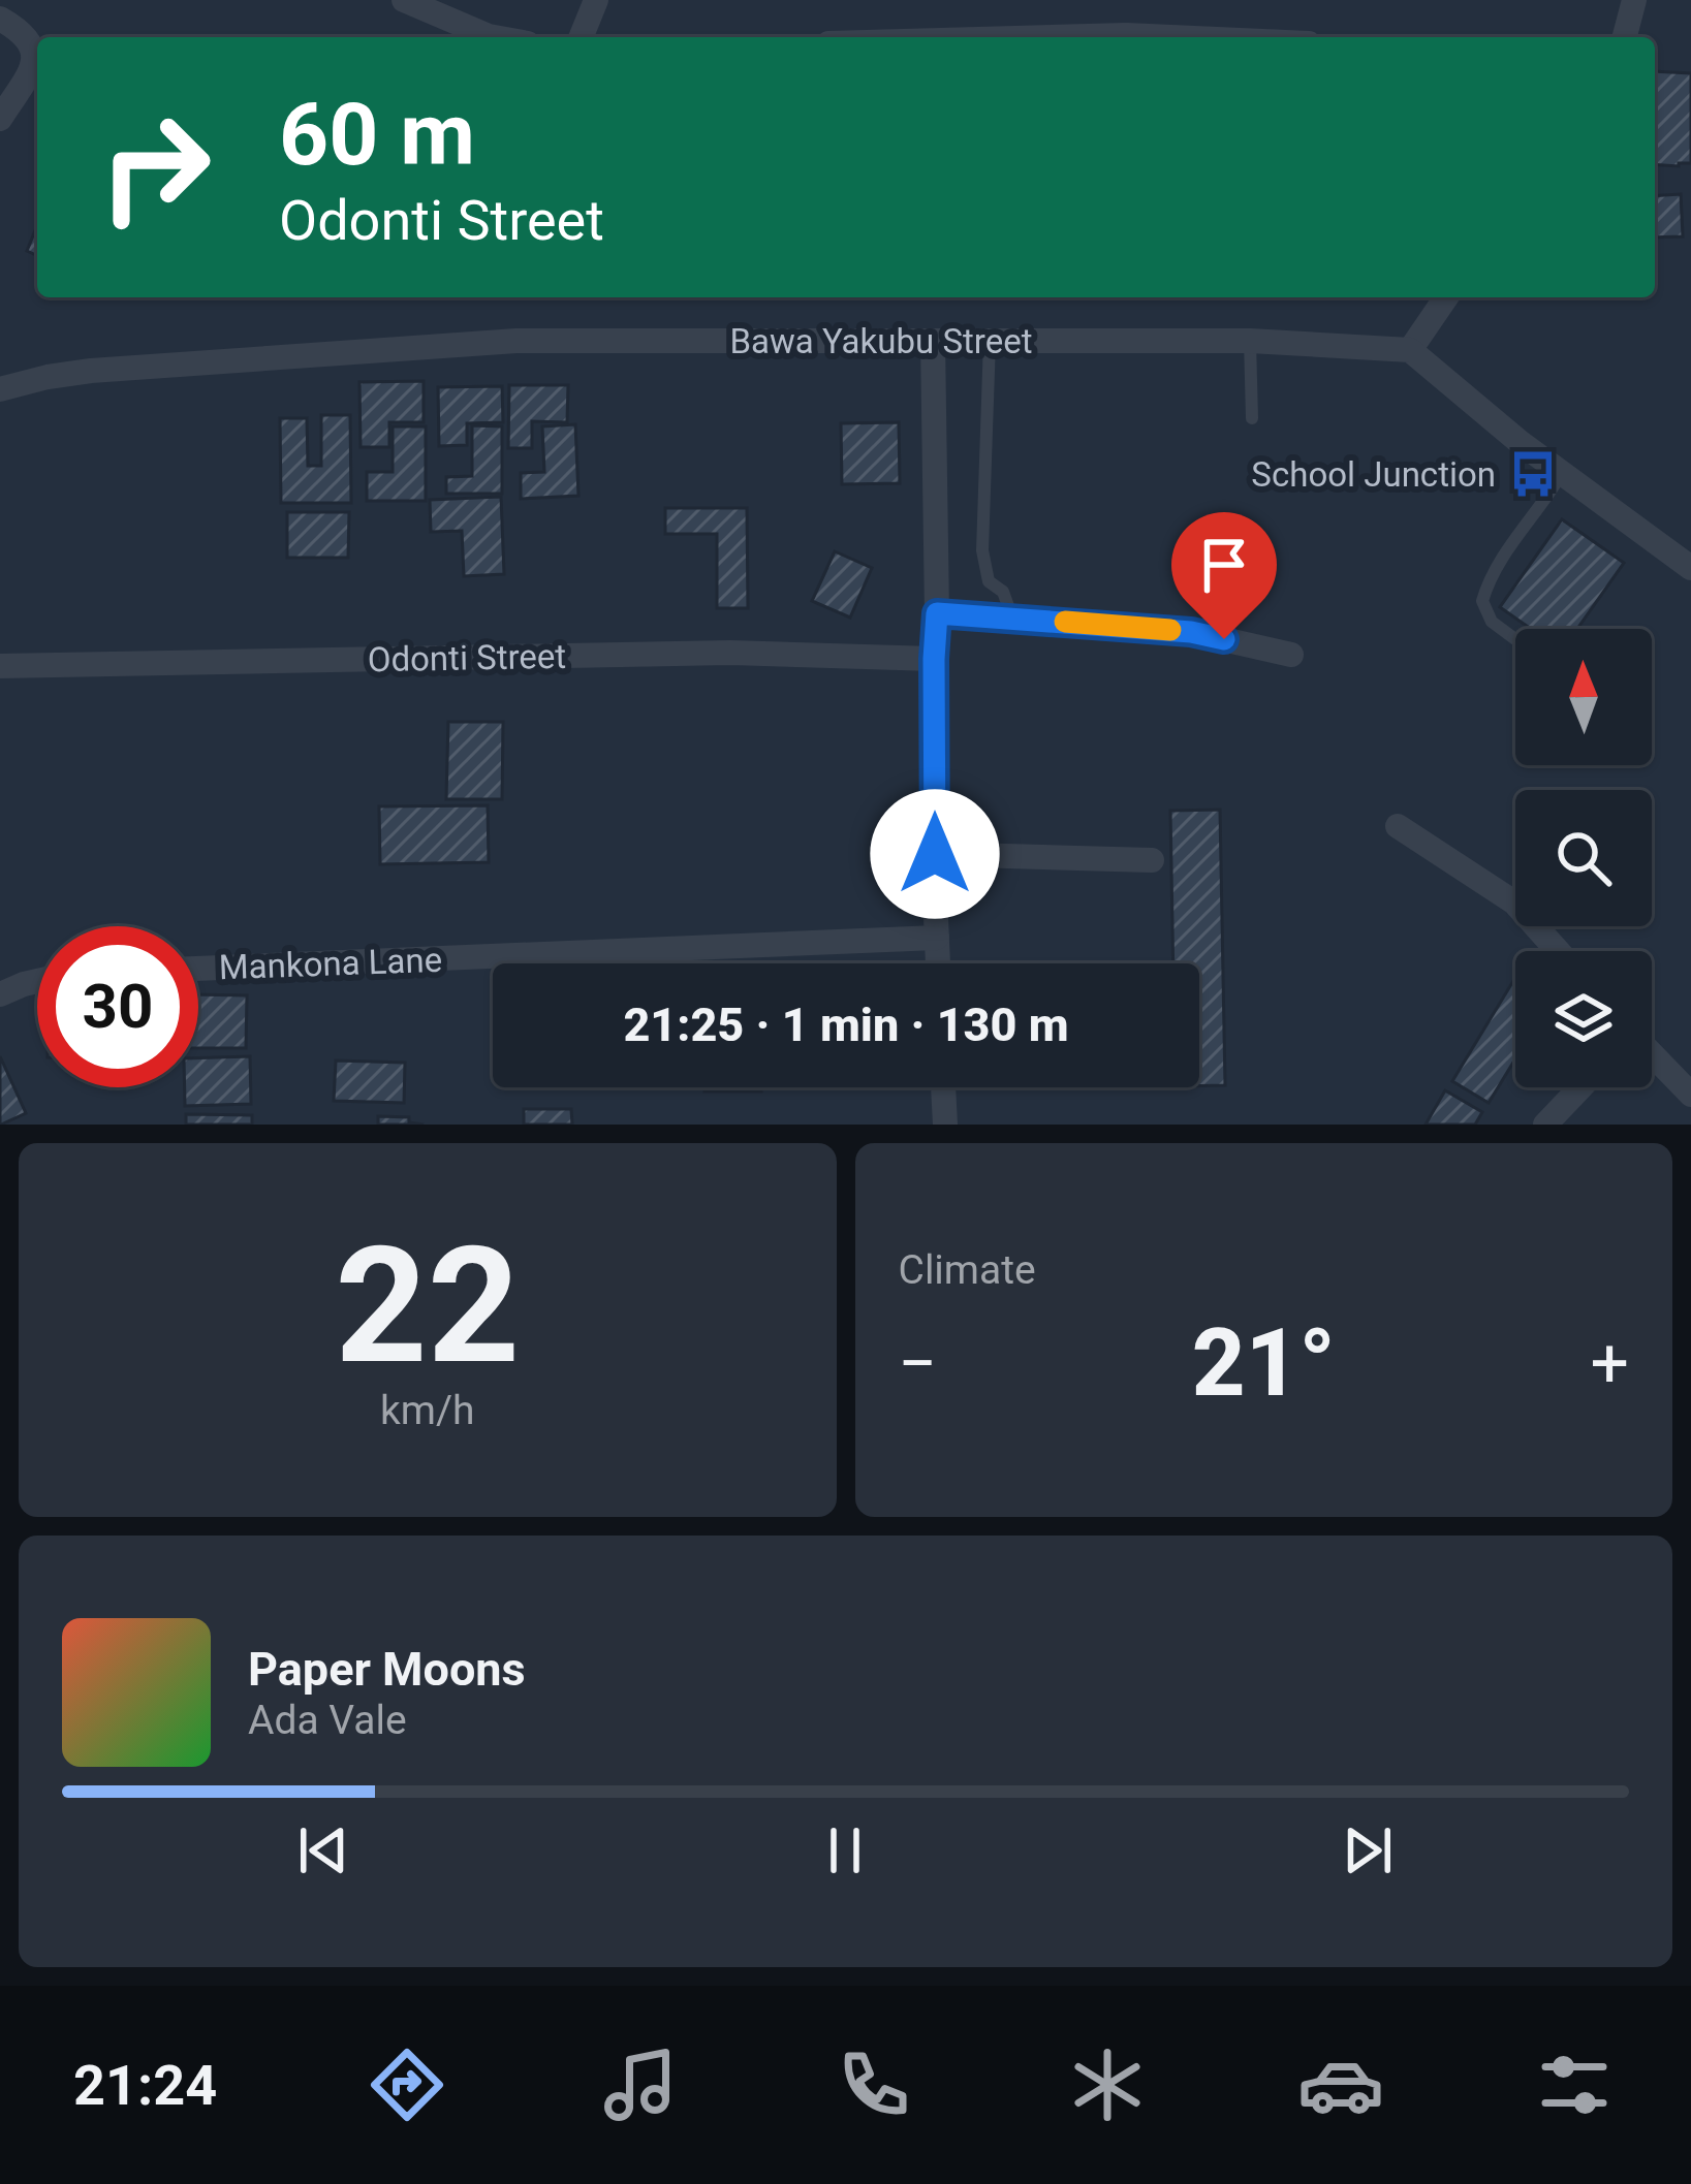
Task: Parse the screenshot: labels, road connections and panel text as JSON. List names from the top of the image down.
{
  "streets": {
    "street": ["Bawa Yakubu Street", "Odonti Street", "Mankona Lane"]
  },
  "places": {
    "bus stop": ["School Junction"]
  },
  "north": "top",
  "page": {
    "turn": ["60 m", "Odonti Street"],
    "limit": "30",
    "trip": "21:25 · 1 min · 130 m",
    "tile": [
      ["22", "km/h"],
      "Climate"
    ],
    "heat": ["−", "21°", "+"],
    "song": ["Paper Moons", "Ada Vale"],
    "tabs": "21:24"
  }
}
